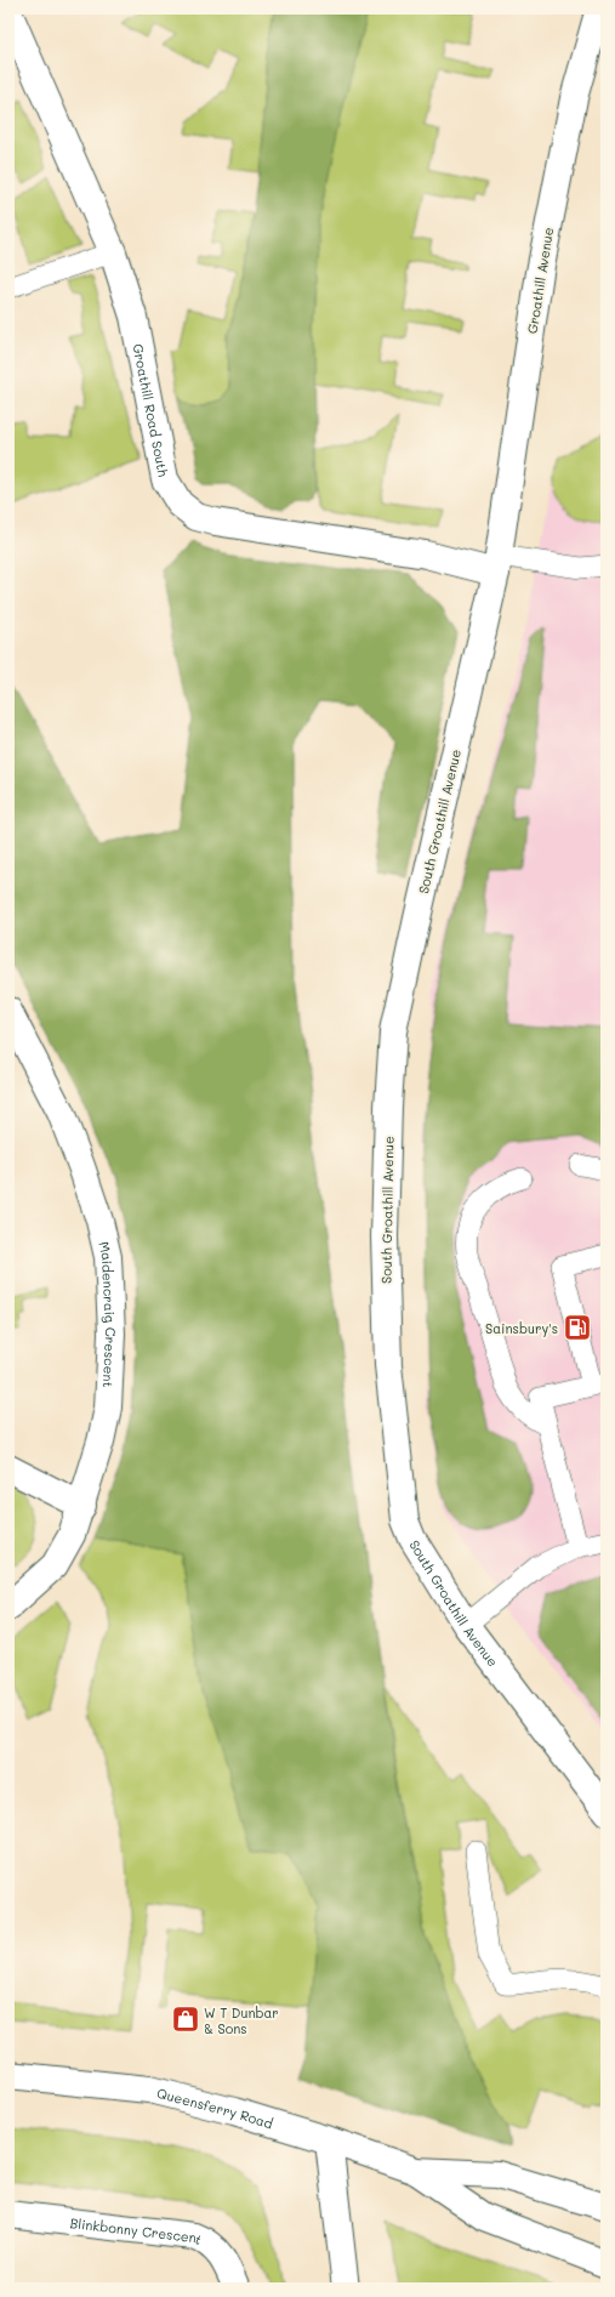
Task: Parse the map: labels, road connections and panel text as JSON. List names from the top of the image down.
{
  "streets": {
    "street": [
      "Groathill Avenue",
      "Groathill Road South",
      "South Groathill Avenue",
      "Maidencraig Crescent",
      "Queensferry Road",
      "Blinkbonny Crescent"
    ]
  },
  "crossings": [
    ["Groathill Avenue", "Groathill Road South"],
    ["Groathill Avenue", "South Groathill Avenue"],
    ["Groathill Road South", "South Groathill Avenue"]
  ],
  "places": {
    "fuel station": ["Sainsbury's"],
    "shop": ["W T Dunbar & Sons"]
  }
}
